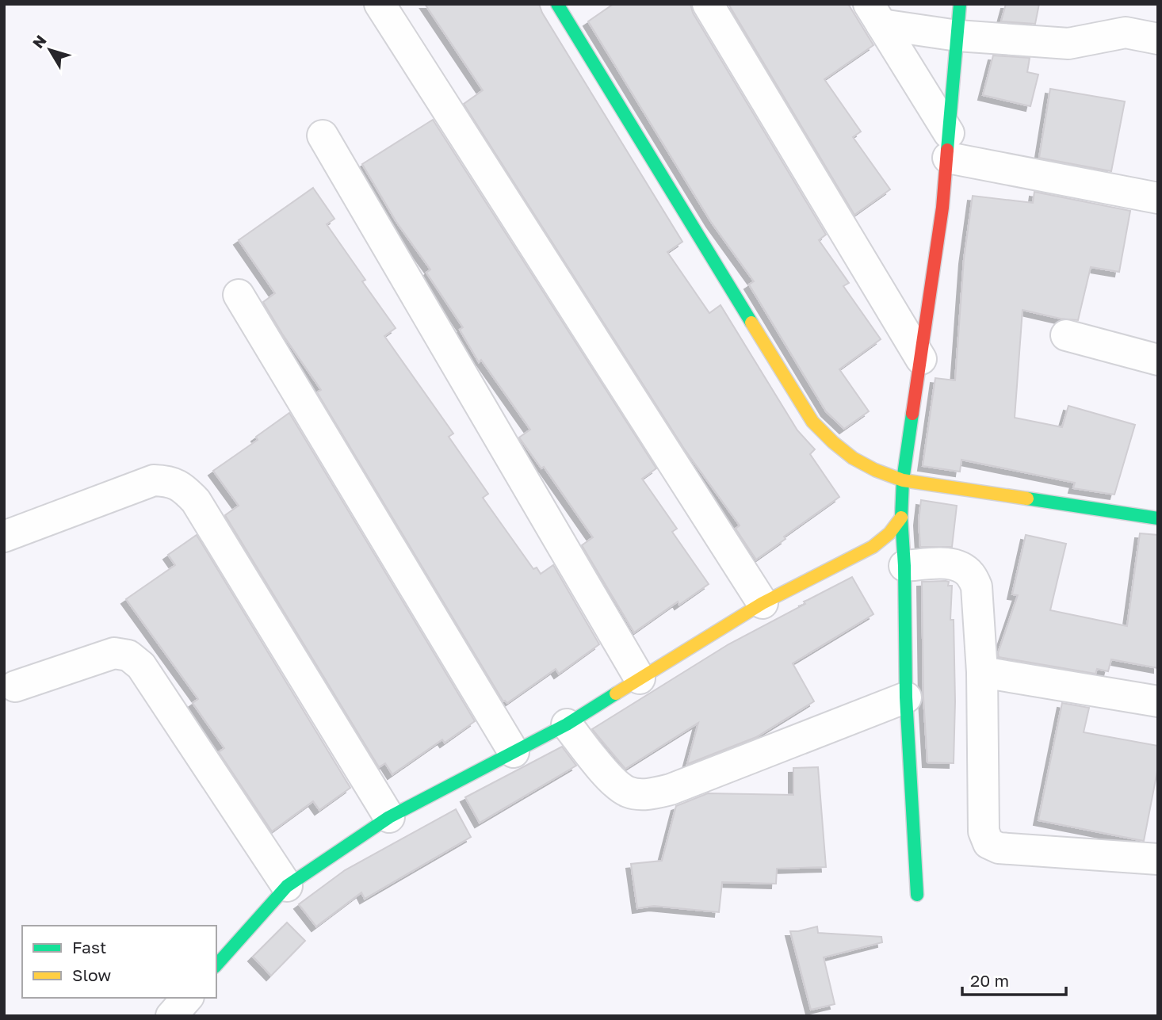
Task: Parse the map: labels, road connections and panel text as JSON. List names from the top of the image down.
{
  "legend": ["Fast", "Slow"],
  "scale_bar": "20 m",
  "north": "top left"
}
